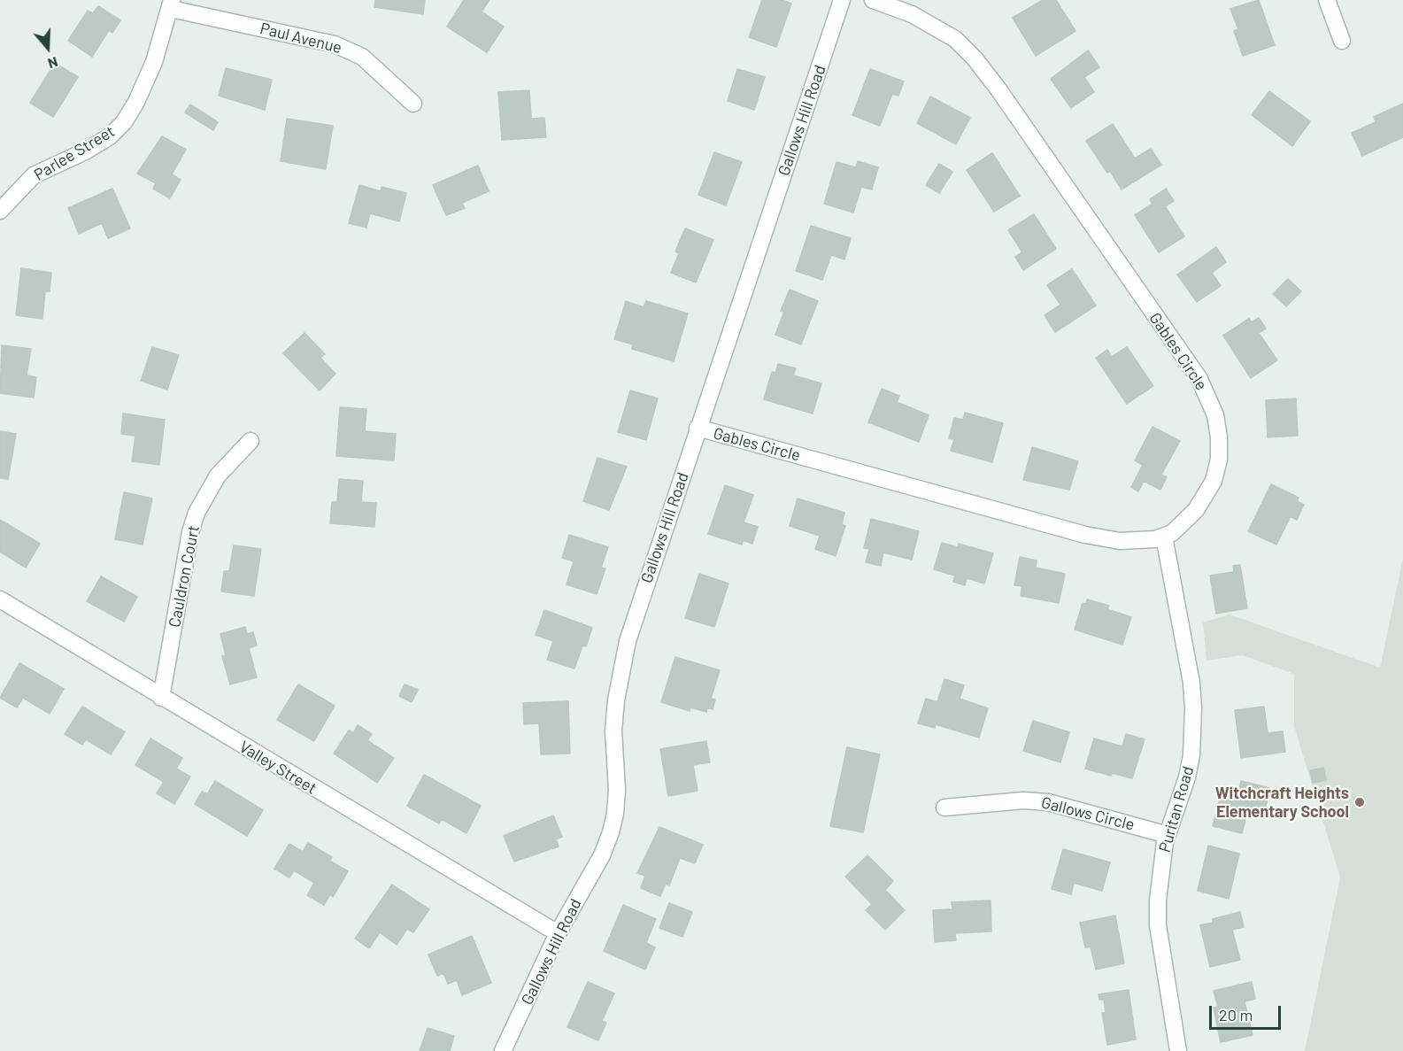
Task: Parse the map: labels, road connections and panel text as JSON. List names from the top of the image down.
{
  "streets": {
    "street": [
      "Paul Avenue",
      "Gallows Hill Road",
      "Parlee Street",
      "Gables Circle",
      "Cauldron Court",
      "Valley Street",
      "Puritan Road",
      "Gallows Circle"
    ]
  },
  "crossings": [
    ["Paul Avenue", "Parlee Street"],
    ["Gallows Hill Road", "Gables Circle"],
    ["Gallows Hill Road", "Valley Street"],
    ["Gables Circle", "Puritan Road"],
    ["Cauldron Court", "Valley Street"],
    ["Puritan Road", "Gallows Circle"]
  ],
  "places": ["Witchcraft Heights Elementary School"],
  "scale_bar": "20 m",
  "north": "bottom"
}
